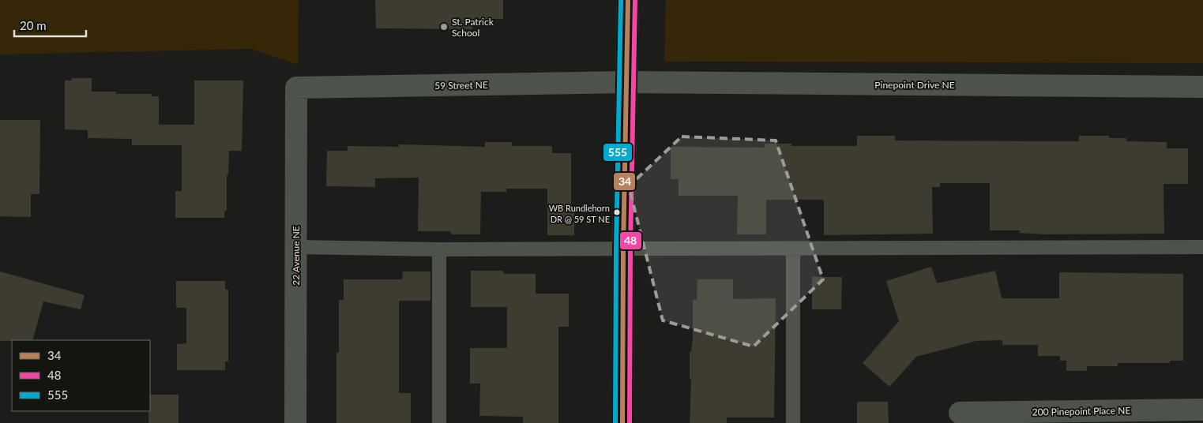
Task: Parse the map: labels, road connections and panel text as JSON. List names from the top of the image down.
{
  "streets": {
    "street": [
      "Pinepoint Drive NE",
      "59 Street NE",
      "22 Avenue NE",
      "200 Pinepoint Place NE"
    ]
  },
  "crossings": [
    ["Pinepoint Drive NE", "59 Street NE"],
    ["59 Street NE", "22 Avenue NE"]
  ],
  "places": ["St. Patrick School", "WB Rundlehorn DR @ 59 ST NE"],
  "lines": ["transit line 34", "transit line 48", "transit line 555"],
  "legend": ["34", "48", "555"],
  "scale_bar": "20 m"
}
